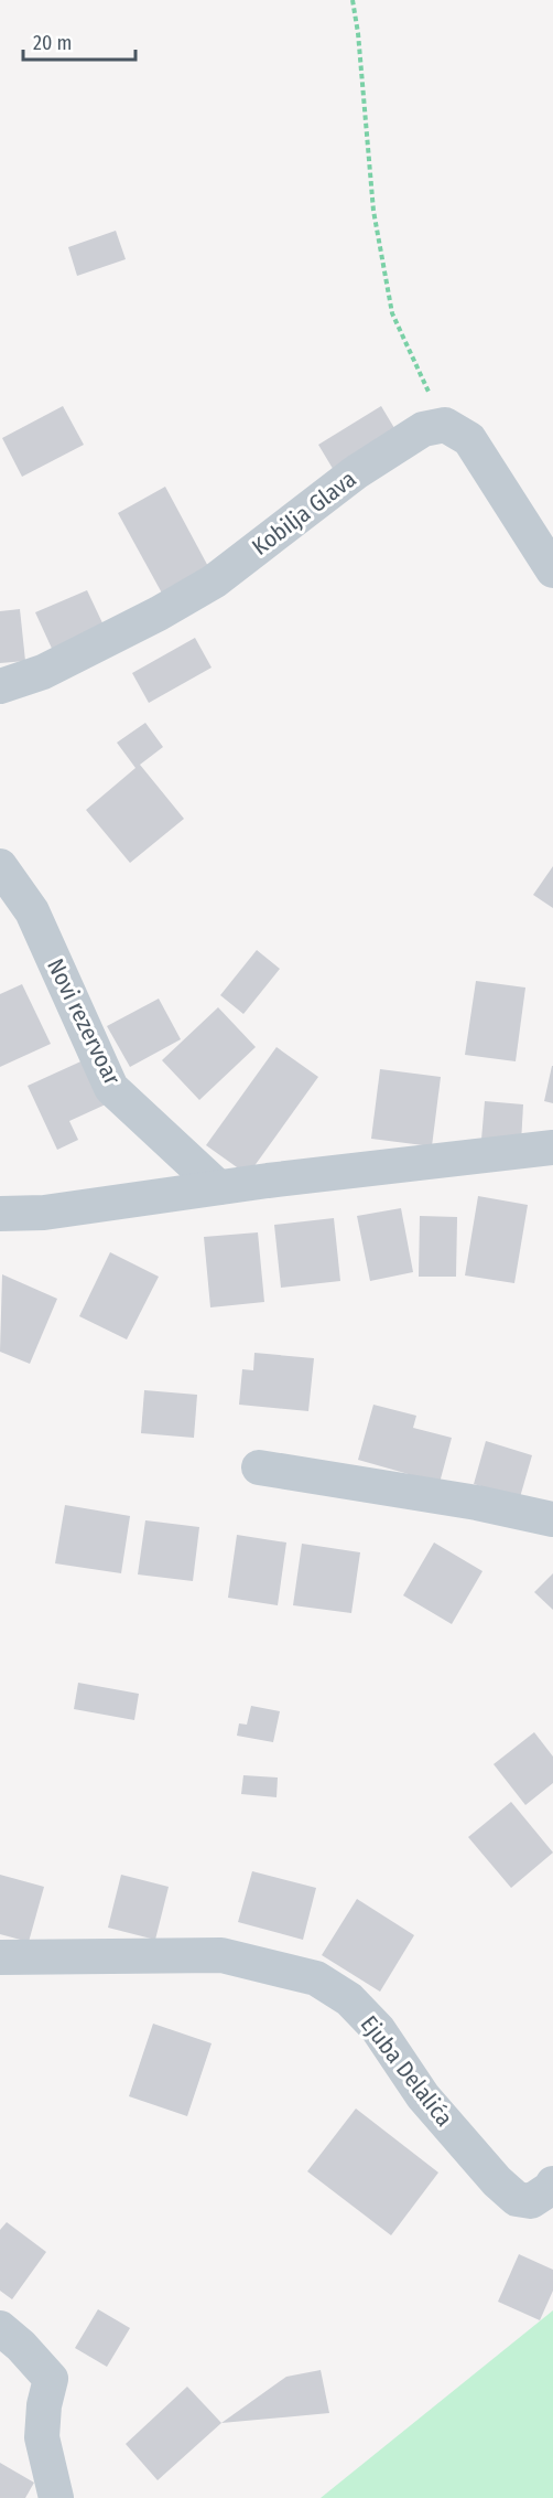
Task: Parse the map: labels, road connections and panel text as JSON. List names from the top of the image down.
{
  "streets": {
    "street": ["Kobilja Glava", "Novi rezervoar", "Ejuba Delalića"]
  },
  "scale_bar": "20 m"
}
